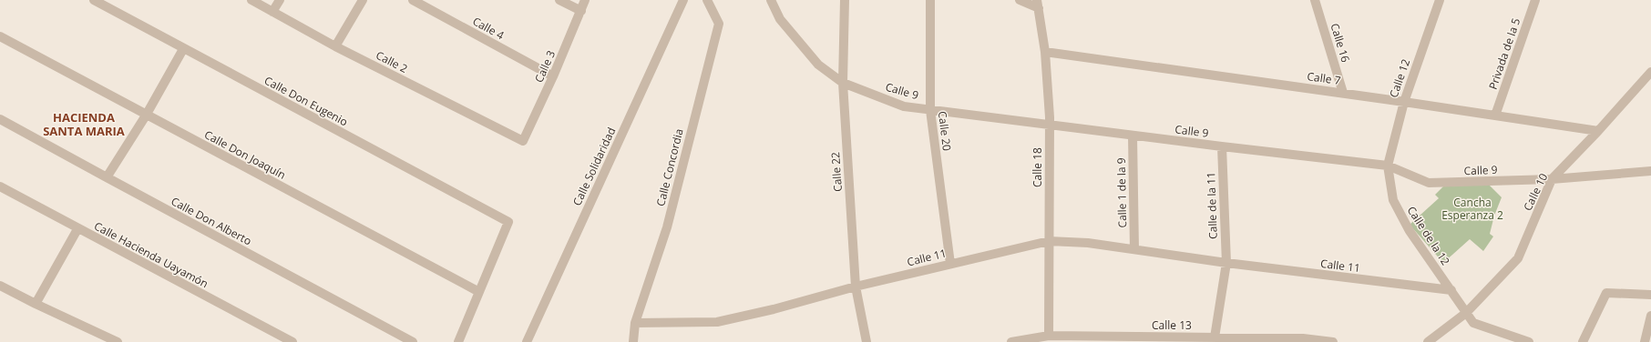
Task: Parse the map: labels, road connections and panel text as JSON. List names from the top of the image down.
{
  "streets": {
    "street": [
      "Calle 4",
      "Calle 16",
      "Privada de la 5",
      "Calle 2",
      "Calle 3",
      "Calle 7",
      "Calle 12",
      "Calle 9",
      "Calle Don Eugenio",
      "Calle 20",
      "Calle Don Joaquín",
      "Calle Solidaridad",
      "Calle Concordia",
      "Calle 18",
      "Calle 22",
      "Calle 10",
      "Calle 1 de la 9",
      "Calle de la 11",
      "Calle Don Alberto",
      "Calle de la 12",
      "Calle Hacienda Uayamón",
      "Calle 11",
      "Calle 13"
    ]
  },
  "crossings": [
    ["Calle 4", "Calle 3"],
    ["Calle 16", "Calle 7"],
    ["Privada de la 5", "Calle 7"],
    ["Calle 2", "Calle 3"],
    ["Calle 7", "Calle 12"],
    ["Calle 7", "Calle 18"],
    ["Calle 7", "Calle 10"],
    ["Calle 12", "Calle 9"],
    ["Calle 12", "Calle de la 12"],
    ["Calle 9", "Calle 20"],
    ["Calle 9", "Calle 18"],
    ["Calle 9", "Calle 22"],
    ["Calle 9", "Calle 10"],
    ["Calle 9", "Calle 1 de la 9"],
    ["Calle 9", "Calle de la 11"],
    ["Calle 9", "Calle de la 12"],
    ["Calle Don Eugenio", "Calle Don Joaquín"],
    ["Calle 20", "Calle 11"],
    ["Calle Concordia", "Calle 11"],
    ["Calle 18", "Calle 11"],
    ["Calle 18", "Calle 13"],
    ["Calle 22", "Calle 11"],
    ["Calle 10", "Calle de la 12"],
    ["Calle 1 de la 9", "Calle 11"],
    ["Calle de la 11", "Calle 11"],
    ["Calle de la 12", "Calle 11"]
  ],
  "districts": ["HACIENDA SANTA MARIA"],
  "parks": ["Cancha Esperanza 2"]
}
